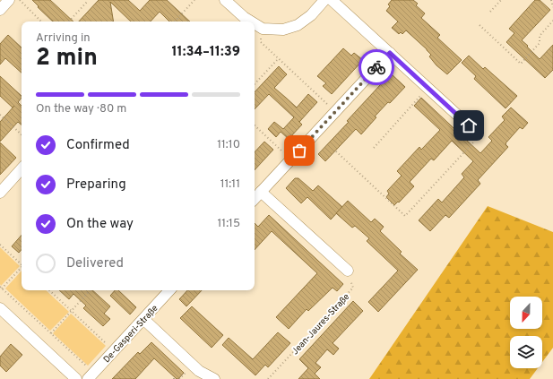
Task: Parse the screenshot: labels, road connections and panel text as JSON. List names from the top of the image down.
{
  "streets": {
    "street": ["De-Gasperi-Straße"],
    "path": ["Jean-Jaures-Straße"]
  },
  "north": "bottom",
  "page": {
    "heading": ["2 min", "Arriving in", "11:34–11:39"],
    "bar": "On the way · 80 m",
    "list": [
      ["Confirmed", "11:10"],
      ["Preparing", "11:11"],
      ["On the way", "11:15"],
      "Delivered"
    ]
  }
}
